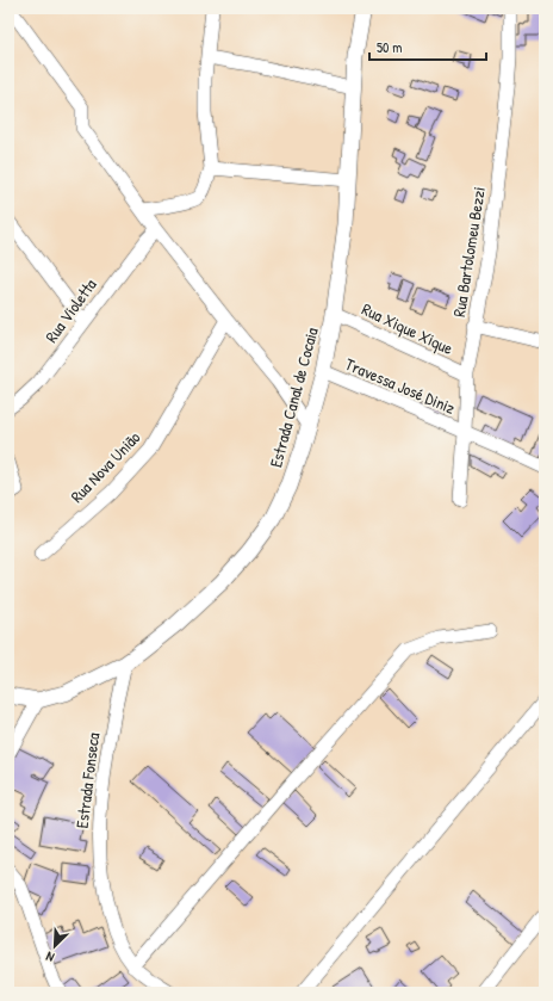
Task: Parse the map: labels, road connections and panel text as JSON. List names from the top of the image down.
{
  "streets": {
    "street": [
      "Rua Bartolomeu Bezzi",
      "Rua Violetta",
      "Rua Xique Xique",
      "Travessa José Diniz",
      "Estrada Canal de Cocaia",
      "Rua Nova União",
      "Estrada Fonseca"
    ]
  },
  "crossings": [
    ["Rua Bartolomeu Bezzi", "Rua Xique Xique"],
    ["Rua Bartolomeu Bezzi", "Travessa José Diniz"],
    ["Rua Xique Xique", "Estrada Canal de Cocaia"],
    ["Travessa José Diniz", "Estrada Canal de Cocaia"],
    ["Estrada Canal de Cocaia", "Estrada Fonseca"]
  ],
  "scale_bar": "50 m",
  "north": "bottom left"
}
